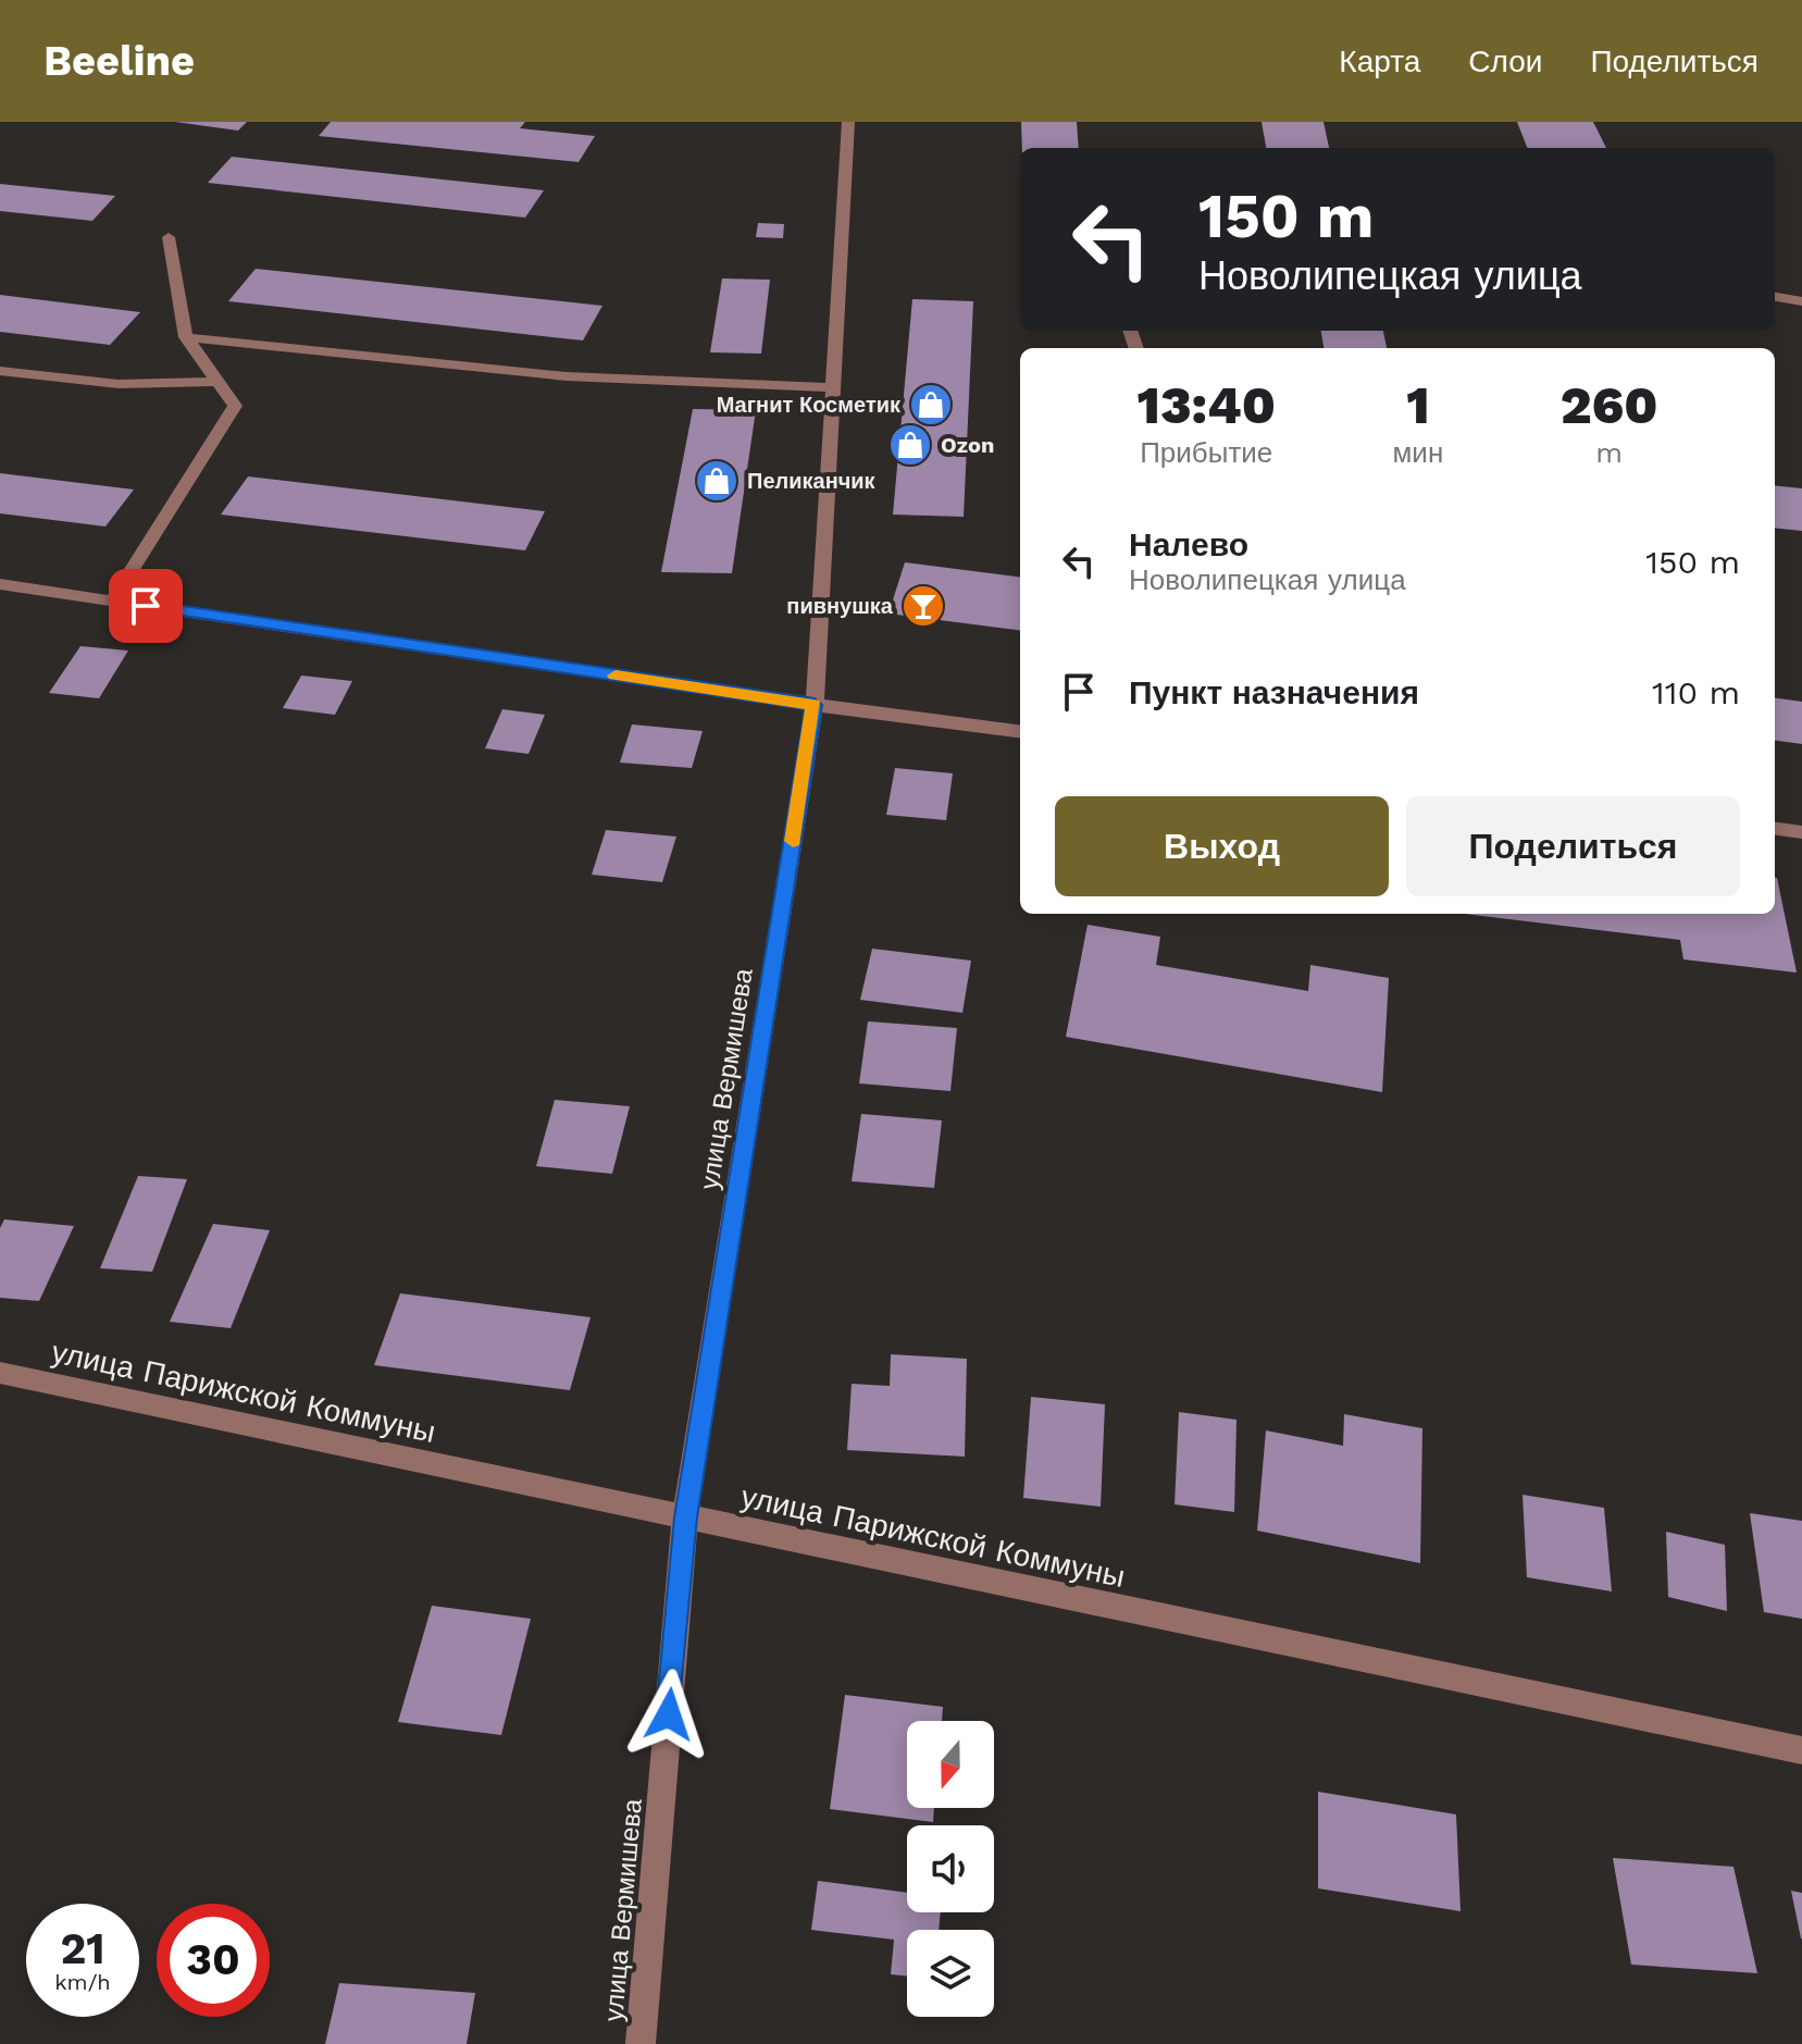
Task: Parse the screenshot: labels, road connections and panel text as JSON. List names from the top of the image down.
{
  "streets": {
    "street": ["улица Вермишева", "улица Парижской Коммуны"]
  },
  "crossings": [
    ["улица Вермишева", "улица Парижской Коммуны"]
  ],
  "places": {
    "shop": ["Магнит Косметик", "Ozon", "Пеликанчик"],
    "bar": ["пивнушка"]
  },
  "north": "bottom",
  "page": {
    "header": "Beeline",
    "nav": ["Карта", "Слои", "Поделиться"],
    "turn": ["150 m", "Новолипецкая улица"],
    "eta": [
      "13:40",
      "Прибытие",
      "1",
      "мин",
      "260",
      "m"
    ],
    "list": [
      {
        "name": "Налево",
        "note": "Новолипецкая улица",
        "value": "150 m"
      },
      {
        "name": "Пункт назначения",
        "value": "110 m"
      }
    ],
    "buttons": ["Выход", "Поделиться"],
    "speed": "21 km/h",
    "limit": "30"
  }
}
